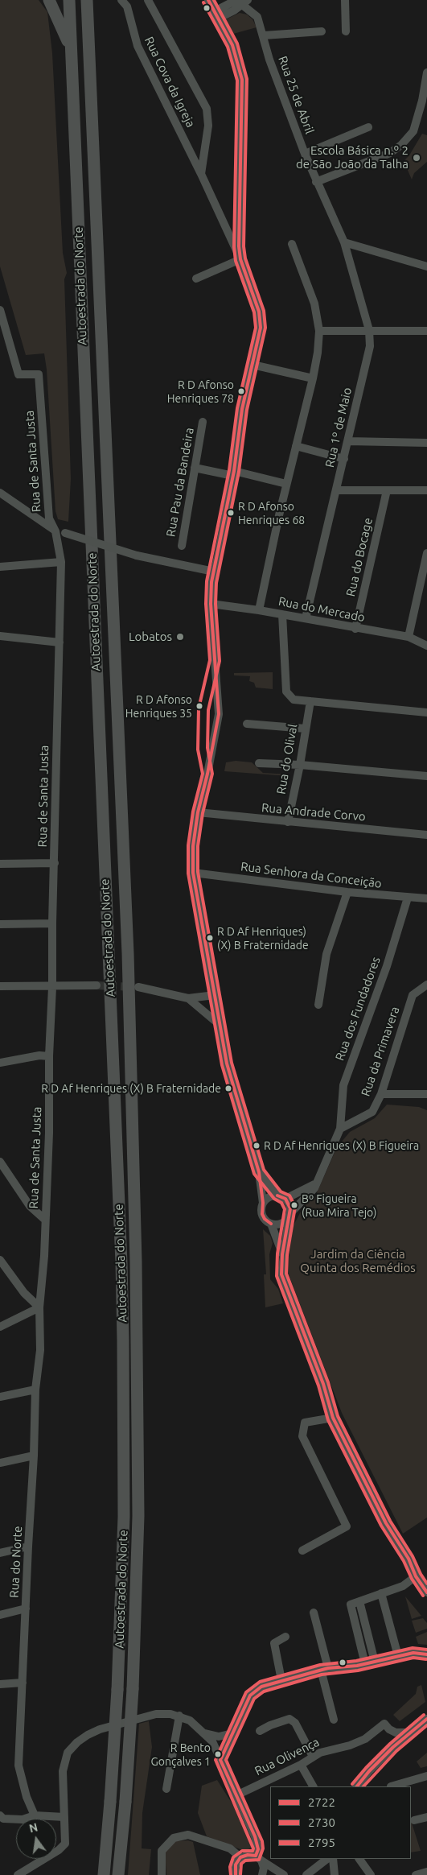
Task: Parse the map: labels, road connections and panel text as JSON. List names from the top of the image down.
{
  "streets": {
    "highway": ["Autoestrada do Norte"],
    "street": [
      "Rua Cova da Igreja",
      "Rua 25 de Abril",
      "Rua 1º de Maio",
      "Rua de Santa Justa",
      "Rua Pau da Bandeira",
      "Rua do Bocage",
      "Rua do Mercado",
      "Rua do Olival",
      "Rua Andrade Corvo",
      "Rua Senhora da Conceição",
      "Rua dos Fundadores",
      "Rua da Primavera",
      "Rua do Norte",
      "Rua Olivença"
    ]
  },
  "crossings": [
    ["Rua 25 de Abril", "Rua 1º de Maio"],
    ["Rua 1º de Maio", "Rua do Mercado"],
    ["Rua de Santa Justa", "Rua do Norte"],
    ["Rua do Bocage", "Rua do Mercado"],
    ["Rua do Olival", "Rua Andrade Corvo"],
    ["Rua Senhora da Conceição", "Rua dos Fundadores"],
    ["Rua dos Fundadores", "Rua da Primavera"]
  ],
  "parks": ["Jardim da Ciência Quinta dos Remédios"],
  "places": [
    "Escola Básica n.º 2 de São João da Talha",
    "R D Afonso Henriques 78",
    "R D Afonso Henriques 68",
    "Lobatos",
    "R D Afonso Henriques 35",
    "R D Af Henriques) (X) B Fraternidade",
    "R D Af Henriques (X) B Fraternidade",
    "R D Af Henriques (X) B Figueira",
    "Bº Figueira (Rua Mira Tejo)",
    "R Bento Gonçalves 1"
  ],
  "lines": ["transit line 2722", "transit line 2795", "transit line 2730"],
  "legend": ["2722", "2730", "2795"],
  "north": "top"
}
